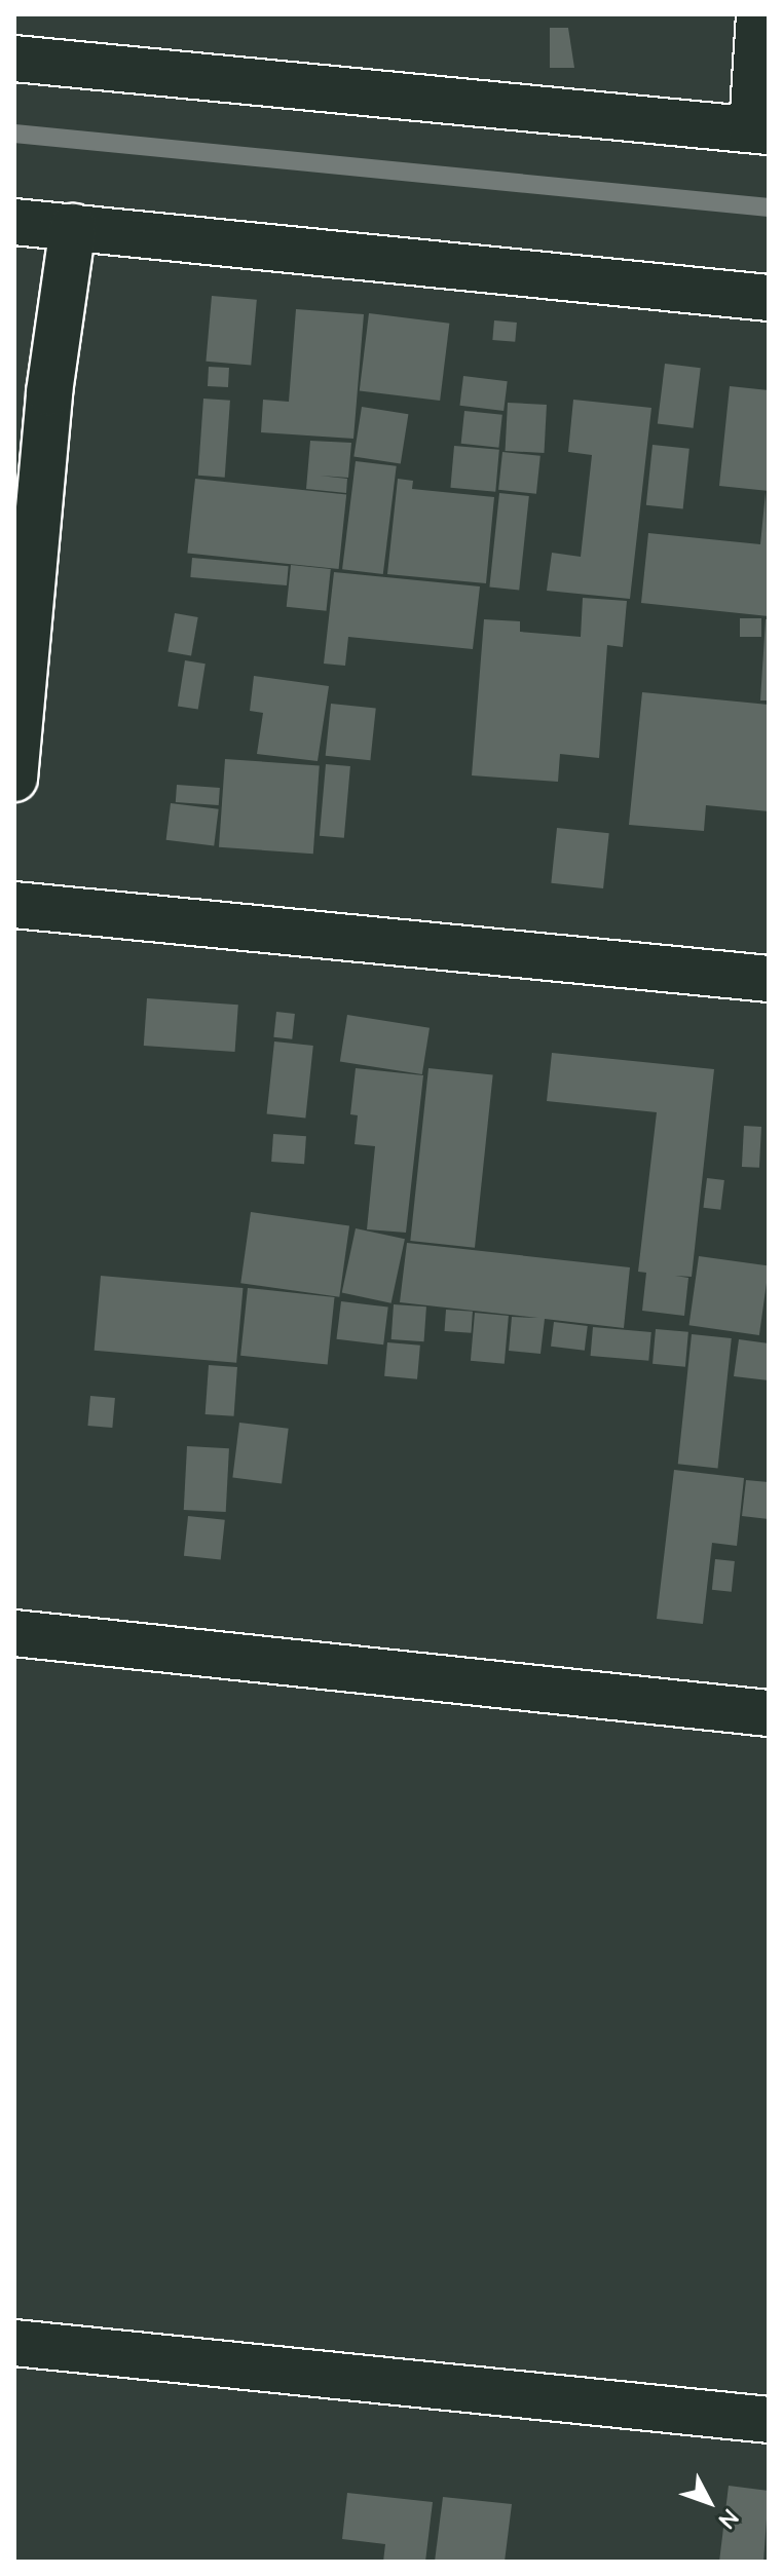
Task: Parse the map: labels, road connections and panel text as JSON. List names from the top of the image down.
{
  "north": "bottom right"
}
